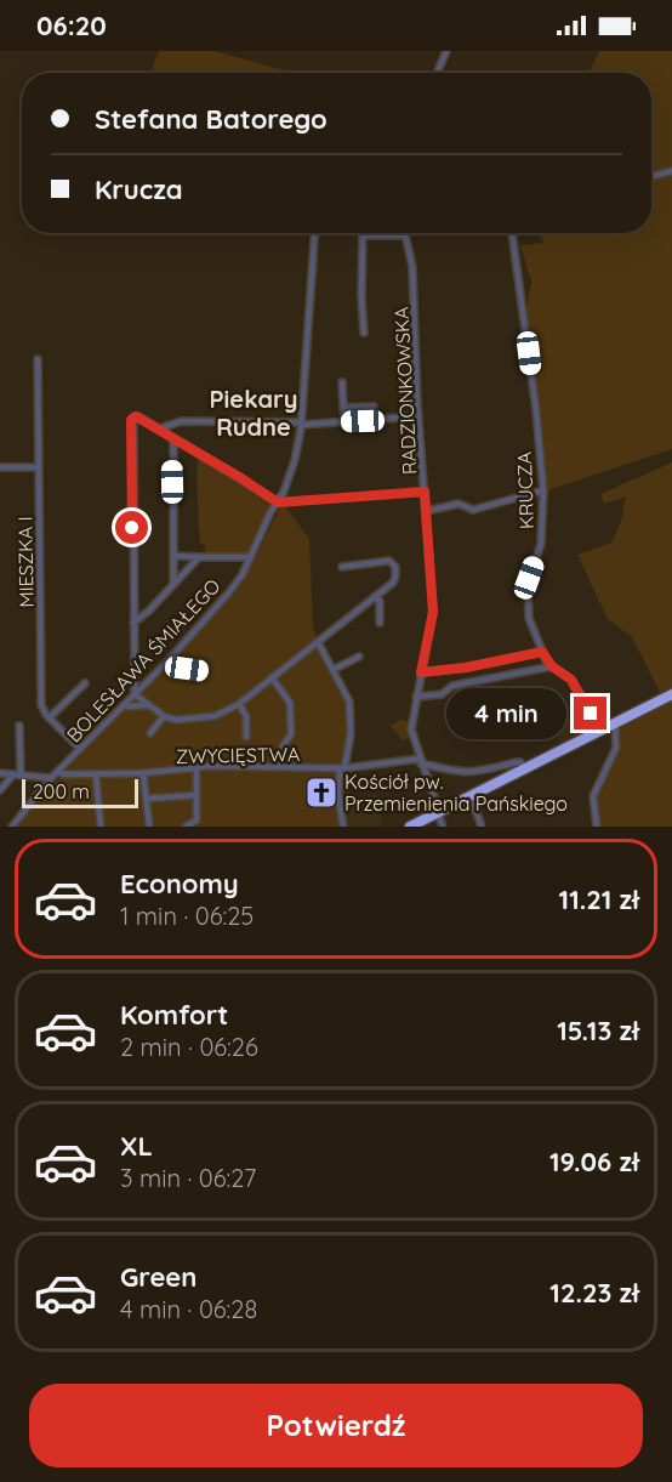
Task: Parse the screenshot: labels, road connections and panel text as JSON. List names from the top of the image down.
{
  "streets": {
    "street": [
      "RADZIONKOWSKA",
      "KRUCZA",
      "MIESZKA I",
      "BOLESŁAWA ŚMIAŁEGO",
      "ZWYCIĘSTWA"
    ]
  },
  "crossings": [
    ["RADZIONKOWSKA", "ZWYCIĘSTWA"],
    ["MIESZKA I", "BOLESŁAWA ŚMIAŁEGO"],
    ["BOLESŁAWA ŚMIAŁEGO", "ZWYCIĘSTWA"]
  ],
  "districts": ["Piekary Rudne"],
  "places": {
    "church": ["Kościół pw. Przemienienia Pańskiego"]
  },
  "scale_bar": "200 m",
  "page": {
    "status": "06:20",
    "banner": ["Stefana Batorego", "Krucza"],
    "bubble": "4 min",
    "scale": "200 m",
    "list": [
      {
        "name": "Economy",
        "note": "1 min · 06:25",
        "value": "11.21 zł"
      },
      {
        "name": "Komfort",
        "note": "2 min · 06:26",
        "value": "15.13 zł"
      },
      {
        "name": "XL",
        "note": "3 min · 06:27",
        "value": "19.06 zł"
      },
      {
        "name": "Green",
        "note": "4 min · 06:28",
        "value": "12.23 zł"
      }
    ],
    "buttons": "Potwierdź"
  }
}
